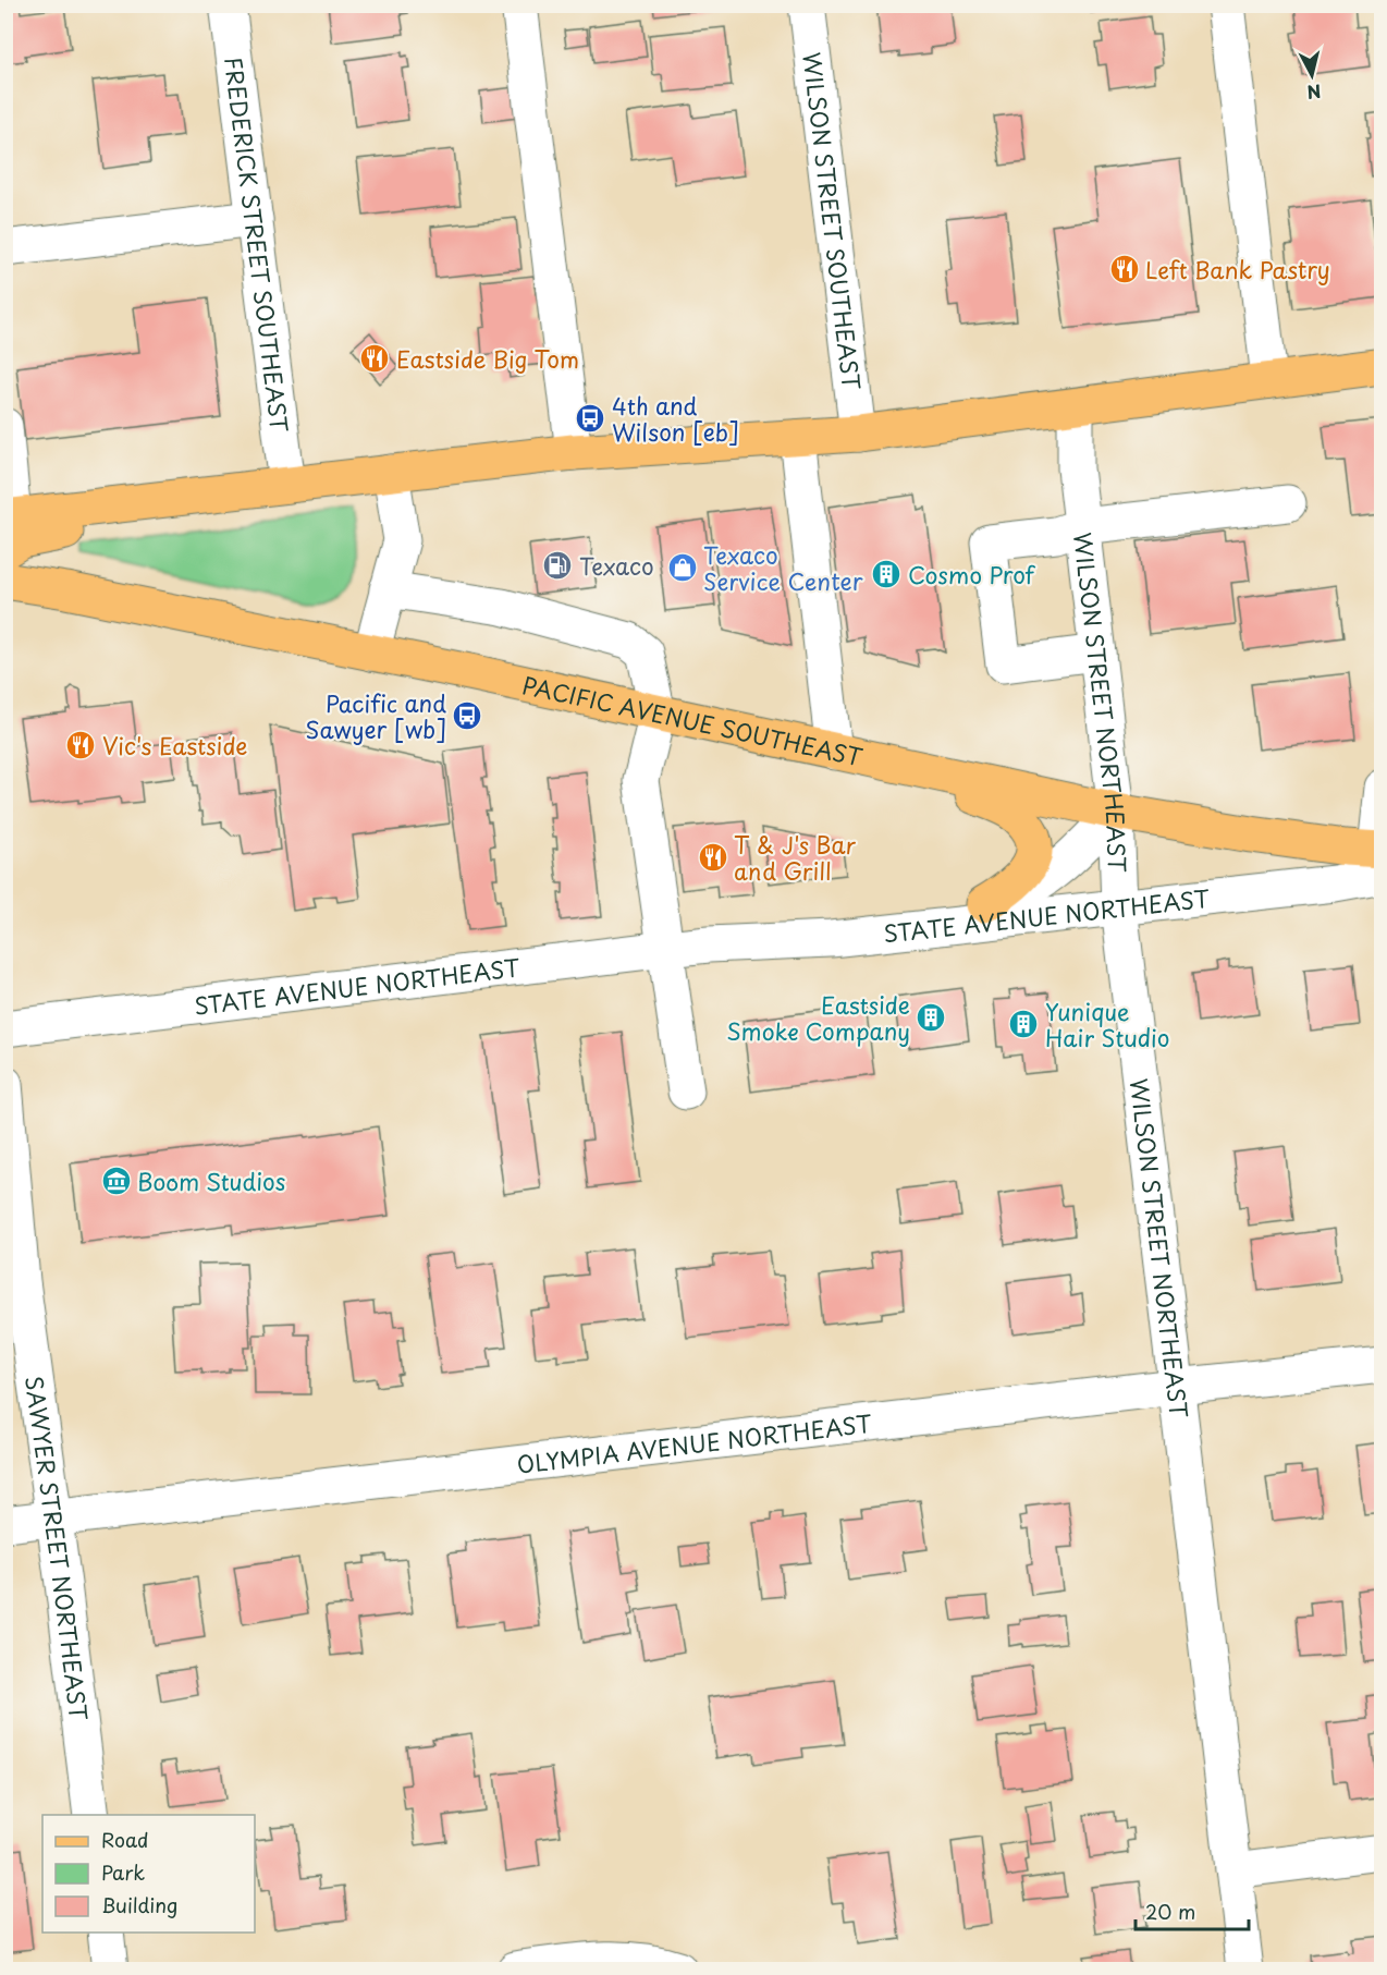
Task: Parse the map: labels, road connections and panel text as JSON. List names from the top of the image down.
{
  "streets": {
    "main road": ["PACIFIC AVENUE SOUTHEAST"],
    "street": [
      "WILSON STREET SOUTHEAST",
      "FREDERICK STREET SOUTHEAST",
      "WILSON STREET NORTHEAST",
      "STATE AVENUE NORTHEAST",
      "OLYMPIA AVENUE NORTHEAST",
      "SAWYER STREET NORTHEAST"
    ]
  },
  "crossings": [
    ["WILSON STREET NORTHEAST", "PACIFIC AVENUE SOUTHEAST"],
    ["WILSON STREET NORTHEAST", "STATE AVENUE NORTHEAST"],
    ["WILSON STREET NORTHEAST", "OLYMPIA AVENUE NORTHEAST"],
    ["PACIFIC AVENUE SOUTHEAST", "STATE AVENUE NORTHEAST"],
    ["OLYMPIA AVENUE NORTHEAST", "SAWYER STREET NORTHEAST"]
  ],
  "places": {
    "restaurant": [
      "Left Bank Pastry",
      "Eastside Big Tom",
      "Vic's Eastside",
      "T & J's Bar and Grill"
    ],
    "bus stop": ["4th and Wilson [eb]", "Pacific and Sawyer [wb]"],
    "fuel station": ["Texaco"],
    "shop": ["Texaco Service Center"],
    "building": ["Cosmo Prof", "Eastside Smoke Company", "Yunique Hair Studio"],
    "museum": ["Boom Studios"]
  },
  "legend": ["Road", "Park", "Building"],
  "scale_bar": "20 m",
  "north": "bottom"
}
